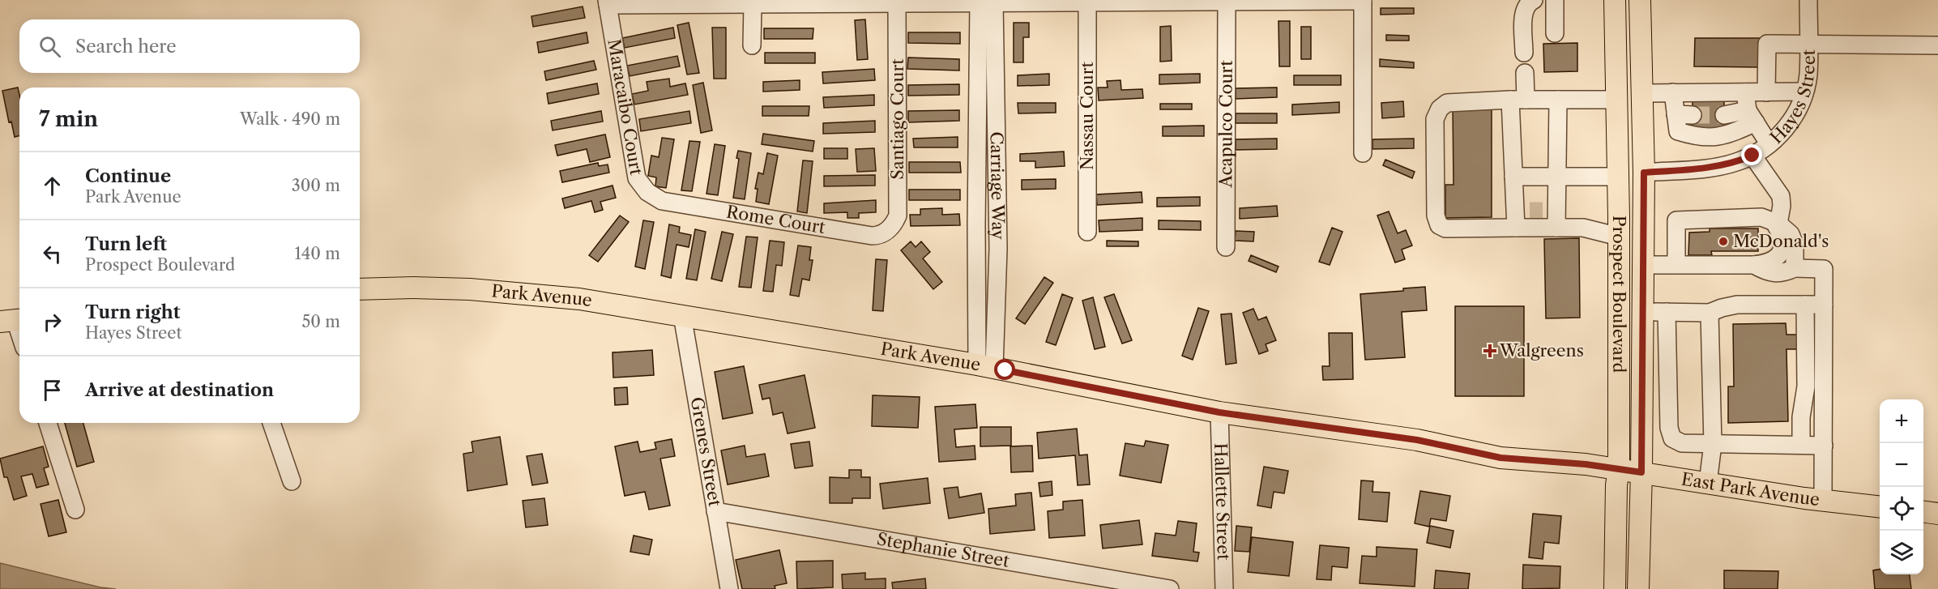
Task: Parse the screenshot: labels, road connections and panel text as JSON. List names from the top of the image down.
{
  "streets": {
    "main road": ["Prospect Boulevard", "Park Avenue", "East Park Avenue"],
    "street": [
      "Hayes Street",
      "Maracaibo Court",
      "Nassau Court",
      "Santiago Court",
      "Acapulco Court",
      "Carriage Way",
      "Rome Court",
      "Grenes Street",
      "Hallette Street",
      "Stephanie Street"
    ]
  },
  "crossings": [
    ["Hayes Street", "Prospect Boulevard"],
    ["Maracaibo Court", "Rome Court"],
    ["Santiago Court", "Rome Court"],
    ["Carriage Way", "Park Avenue"],
    ["Prospect Boulevard", "Park Avenue"],
    ["Prospect Boulevard", "East Park Avenue"],
    ["Park Avenue", "Grenes Street"],
    ["Park Avenue", "East Park Avenue"],
    ["Park Avenue", "Hallette Street"],
    ["Grenes Street", "Stephanie Street"]
  ],
  "places": {
    "other": ["McDonald's"],
    "health": ["Walgreens"]
  },
  "page": {
    "search": "Search here",
    "heading": ["7 min", "Walk · 490 m"],
    "list": [
      ["Continue", "Park Avenue", "300 m"],
      ["Turn left", "Prospect Boulevard", "140 m"],
      ["Turn right", "Hayes Street", "50 m"],
      "Arrive at destination"
    ],
    "map_buttons": ["+", "−"]
  }
}
